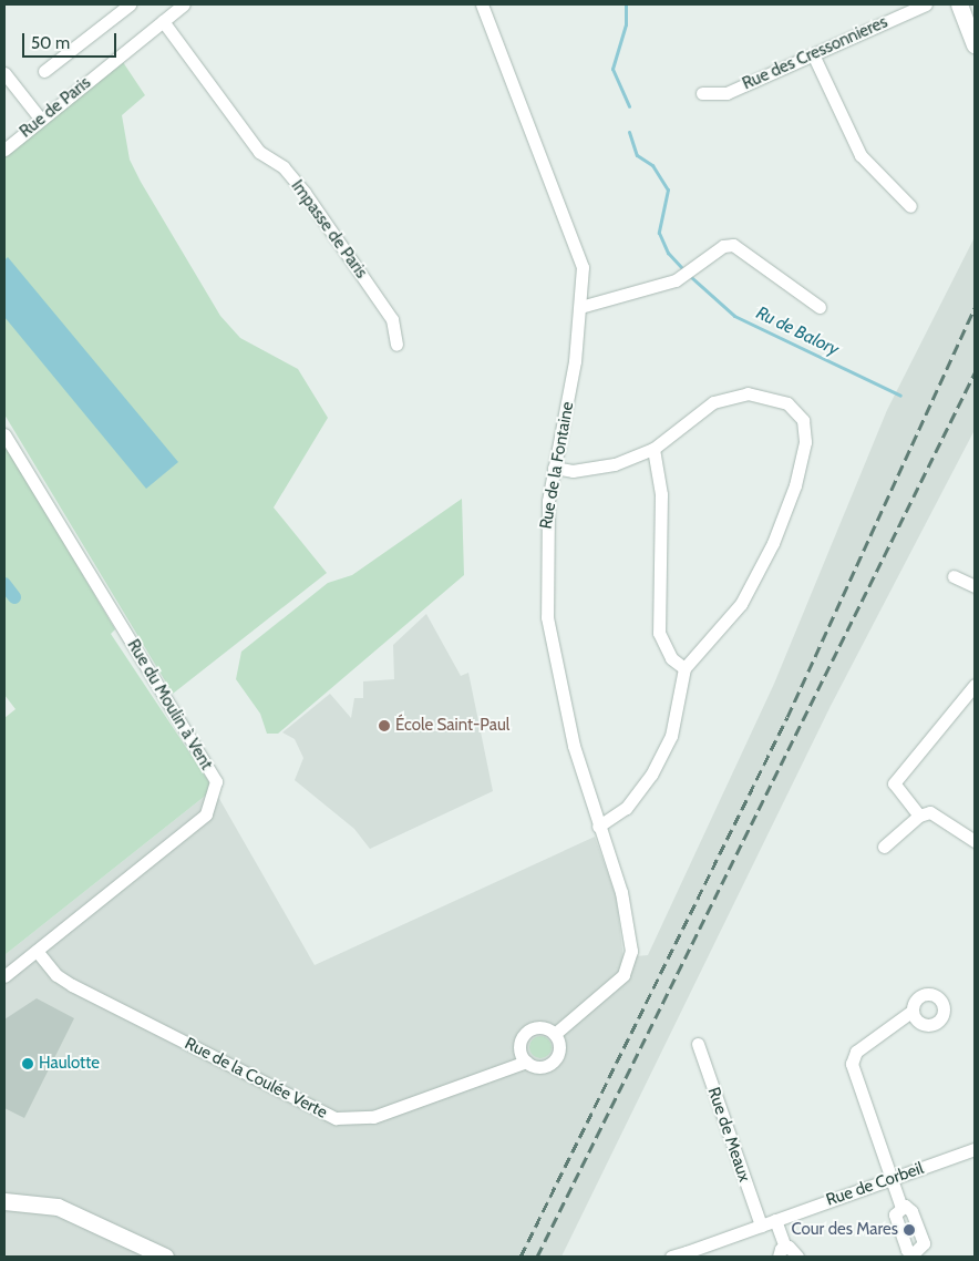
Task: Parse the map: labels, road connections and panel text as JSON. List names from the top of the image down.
{
  "streets": {
    "street": [
      "Rue des Cressonnieres",
      "Rue de Paris",
      "Impasse de Paris",
      "Rue de la Fontaine",
      "Rue du Moulin à Vent",
      "Rue de la Coulée Verte",
      "Rue de Meaux",
      "Rue de Corbeil"
    ]
  },
  "crossings": [
    ["Rue de Paris", "Impasse de Paris"],
    ["Rue de la Fontaine", "Rue de la Coulée Verte"],
    ["Rue du Moulin à Vent", "Rue de la Coulée Verte"],
    ["Rue de Meaux", "Rue de Corbeil"]
  ],
  "water": ["Ru de Balory"],
  "places": ["École Saint-Paul", "Haulotte", "Cour des Mares"],
  "scale_bar": "50 m"
}
